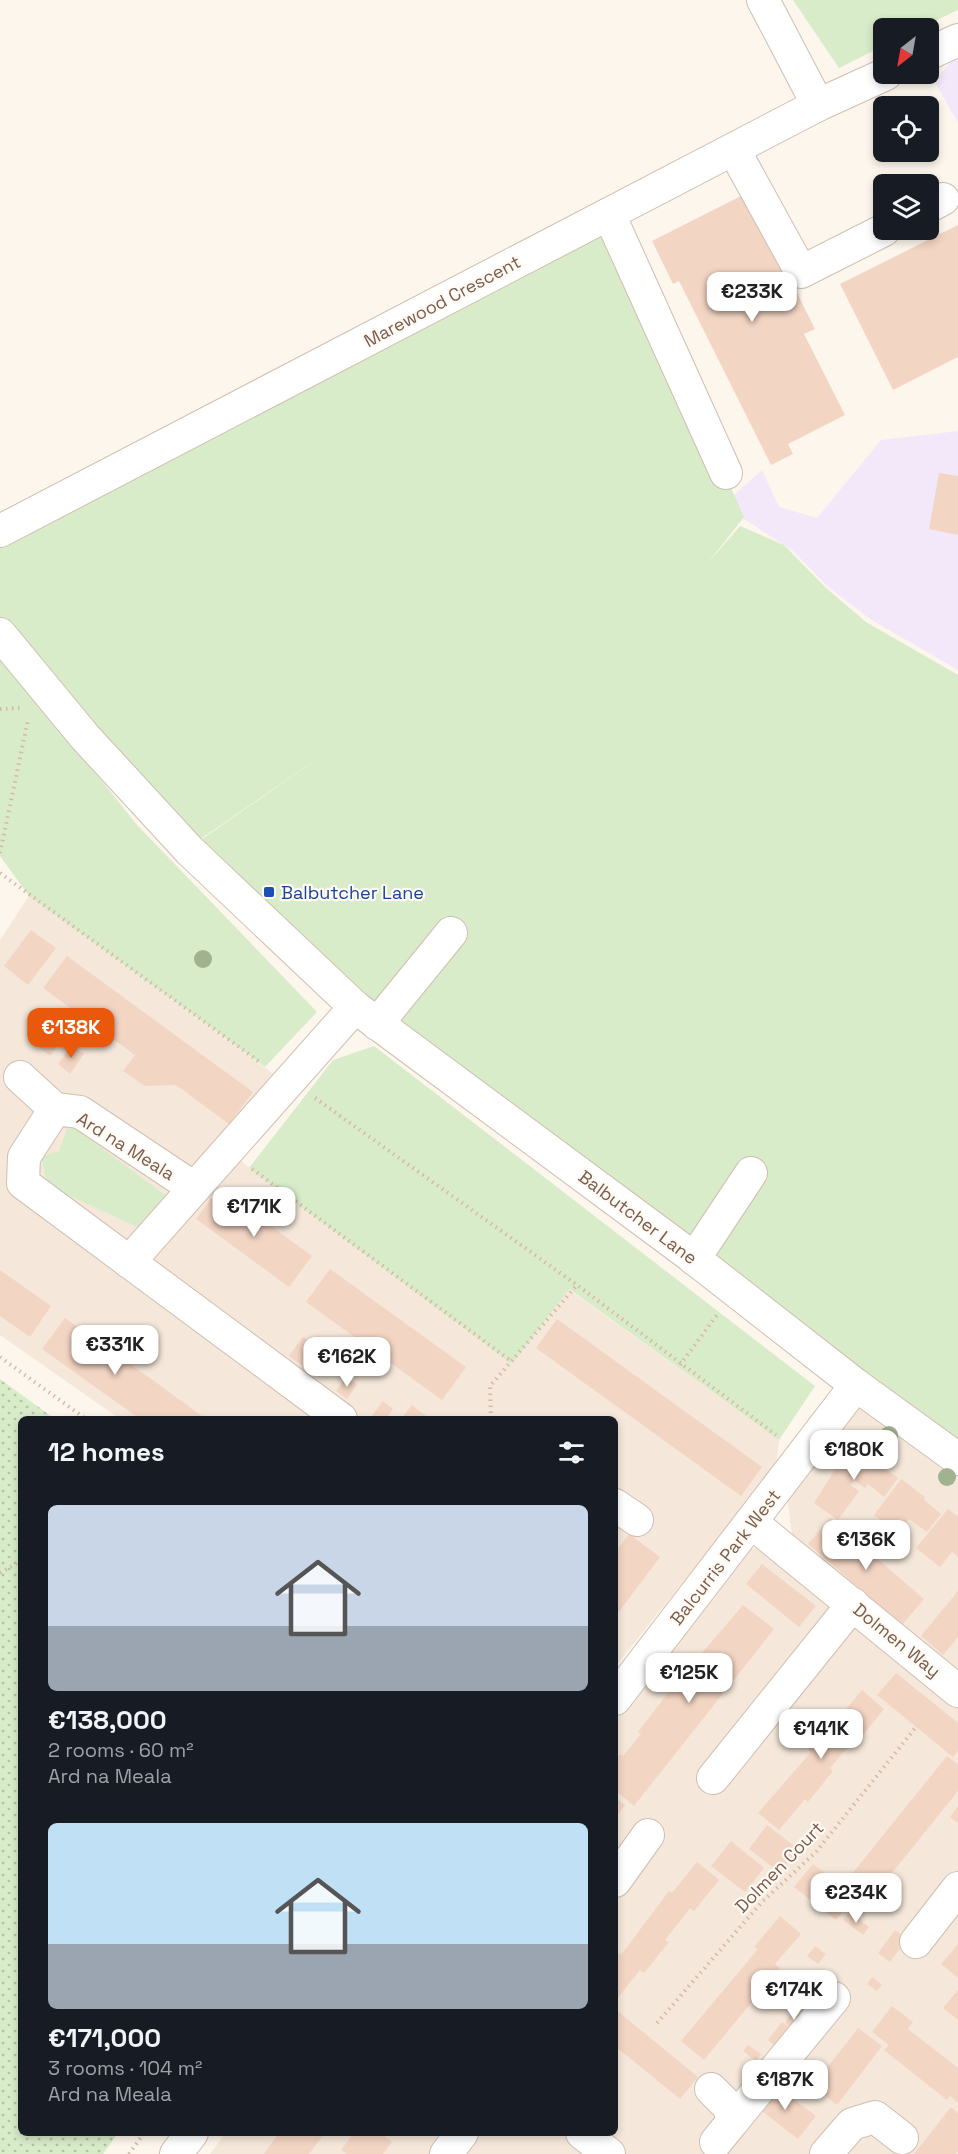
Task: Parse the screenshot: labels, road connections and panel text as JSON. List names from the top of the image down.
{
  "streets": {
    "street": [
      "Marewood Crescent",
      "Ard na Meala",
      "Balbutcher Lane",
      "Balcurris Park West",
      "Dolmen Way"
    ],
    "path": ["Dolmen Court"]
  },
  "crossings": [
    ["Ard na Meala", "Balbutcher Lane"],
    ["Balbutcher Lane", "Balcurris Park West"],
    ["Balcurris Park West", "Dolmen Way"]
  ],
  "places": {
    "transit": ["Balbutcher Lane"]
  },
  "north": "bottom left",
  "page": {
    "price": [
      "€233K",
      "€138K",
      "€171K",
      "€331K",
      "€162K",
      "€180K",
      "€136K",
      "€125K",
      "€141K",
      "€234K",
      "€174K",
      "€187K"
    ],
    "heading": "12 homes",
    "list": [
      {
        "name": "€138,000",
        "note": "2 rooms · 60 m² · Ard na Meala"
      },
      {
        "name": "€171,000",
        "note": "3 rooms · 104 m² · Ard na Meala"
      }
    ]
  }
}
